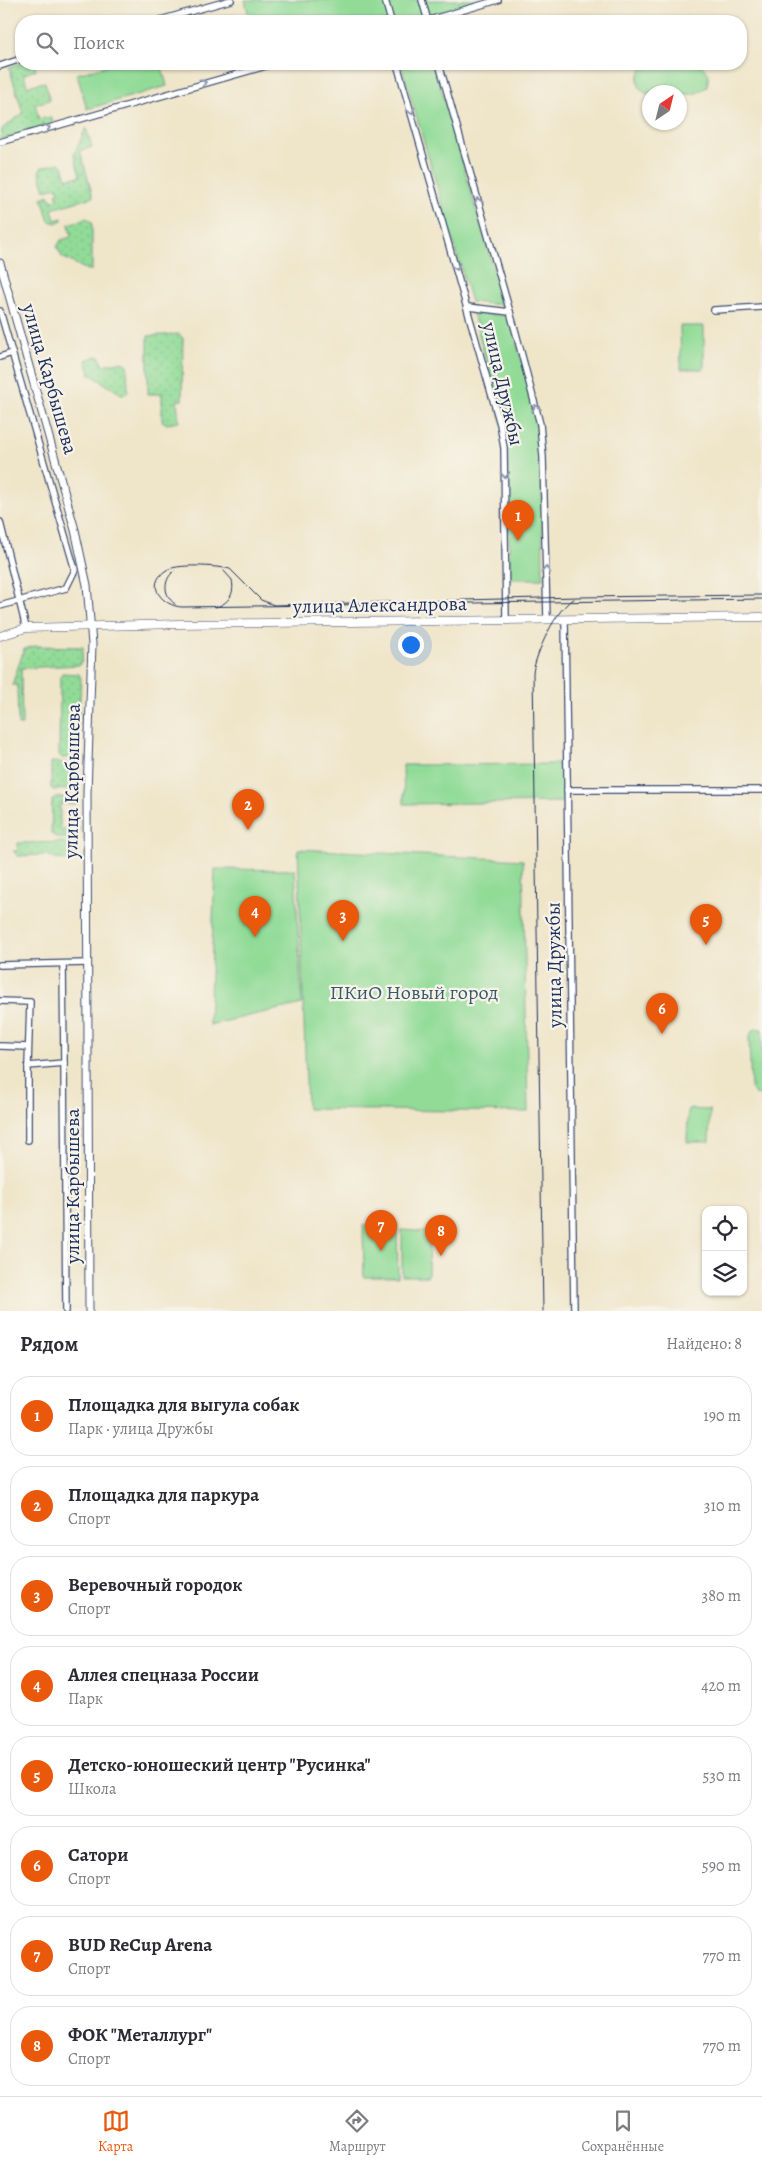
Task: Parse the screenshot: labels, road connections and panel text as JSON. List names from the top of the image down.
{
  "streets": {
    "main road": ["улица Александрова"],
    "street": ["улица Карбышева", "улица Дружбы"]
  },
  "crossings": [
    ["улица Карбышева", "улица Александрова"],
    ["улица Дружбы", "улица Александрова"]
  ],
  "parks": ["ПКиО Новый город"],
  "north": "top right",
  "page": {
    "search": "Поиск",
    "pins": [
      "1",
      "2",
      "4",
      "3",
      "5",
      "6",
      "7",
      "8"
    ],
    "heading": ["Рядом", "Найдено: 8"],
    "list": [
      {
        "mark": "1",
        "name": "Площадка для выгула собак",
        "note": "Парк · улица Дружбы",
        "value": "190 m"
      },
      {
        "mark": "2",
        "name": "Площадка для паркура",
        "note": "Спорт",
        "value": "310 m"
      },
      {
        "mark": "3",
        "name": "Веревочный городок",
        "note": "Спорт",
        "value": "380 m"
      },
      {
        "mark": "4",
        "name": "Аллея спецназа России",
        "note": "Парк",
        "value": "420 m"
      },
      {
        "mark": "5",
        "name": "Детско-юношеский центр \"Русинка\"",
        "note": "Школа",
        "value": "530 m"
      },
      {
        "mark": "6",
        "name": "Сатори",
        "note": "Спорт",
        "value": "590 m"
      },
      {
        "mark": "7",
        "name": "BUD ReCup Arena",
        "note": "Спорт",
        "value": "770 m"
      },
      {
        "mark": "8",
        "name": "ФОК \"Металлург\"",
        "note": "Спорт",
        "value": "770 m"
      }
    ],
    "nav": ["Карта", "Маршрут", "Сохранённые"]
  }
}
